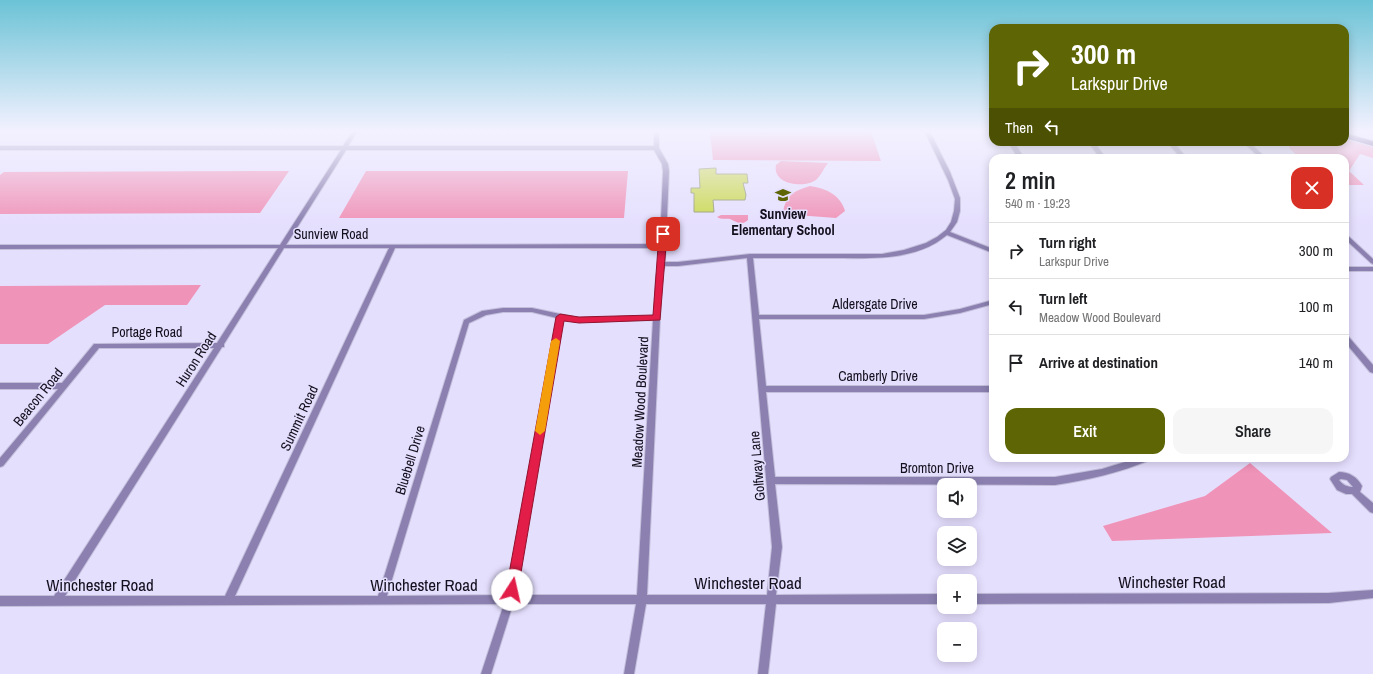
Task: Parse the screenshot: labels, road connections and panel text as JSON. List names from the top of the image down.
{
  "streets": {
    "street": [
      "Sunview Road",
      "Aldersgate Drive",
      "Portage Road",
      "Huron Road",
      "Camberly Drive",
      "Beacon Road",
      "Meadow Wood Boulevard",
      "Summit Road",
      "Bluebell Drive",
      "Golfway Lane",
      "Bromton Drive",
      "Winchester Road"
    ]
  },
  "crossings": [
    ["Sunview Road", "Huron Road"],
    ["Sunview Road", "Meadow Wood Boulevard"],
    ["Sunview Road", "Summit Road"],
    ["Aldersgate Drive", "Golfway Lane"],
    ["Portage Road", "Huron Road"],
    ["Portage Road", "Beacon Road"],
    ["Huron Road", "Winchester Road"],
    ["Camberly Drive", "Golfway Lane"],
    ["Meadow Wood Boulevard", "Winchester Road"],
    ["Summit Road", "Winchester Road"],
    ["Bluebell Drive", "Winchester Road"],
    ["Golfway Lane", "Bromton Drive"],
    ["Golfway Lane", "Winchester Road"]
  ],
  "places": {
    "school or university": ["Sunview Elementary School"]
  },
  "page": {
    "turn": ["300 m", "Larkspur Drive"],
    "then": "Then",
    "heading": ["2 min", "540 m · 19:23"],
    "list": [
      {
        "name": "Turn right",
        "note": "Larkspur Drive",
        "value": "300 m"
      },
      {
        "name": "Turn left",
        "note": "Meadow Wood Boulevard",
        "value": "100 m"
      },
      {
        "name": "Arrive at destination",
        "value": "140 m"
      }
    ],
    "buttons": ["Exit", "Share"],
    "map_buttons": ["+", "−"]
  }
}
